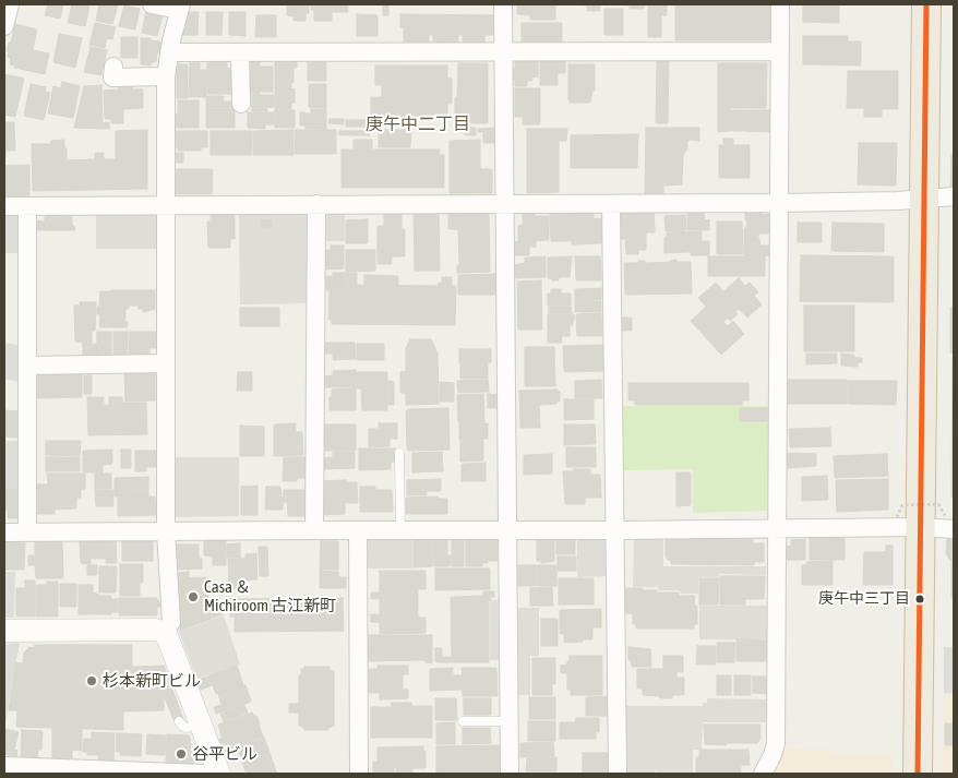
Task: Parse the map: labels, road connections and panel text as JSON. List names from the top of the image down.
{
  "districts": ["庚午中二丁目"],
  "places": [
    "Casa ＆ Michiroom 古江新町",
    "庚午中三丁目",
    "杉本新町ビル",
    "谷平ビル"
  ]
}
